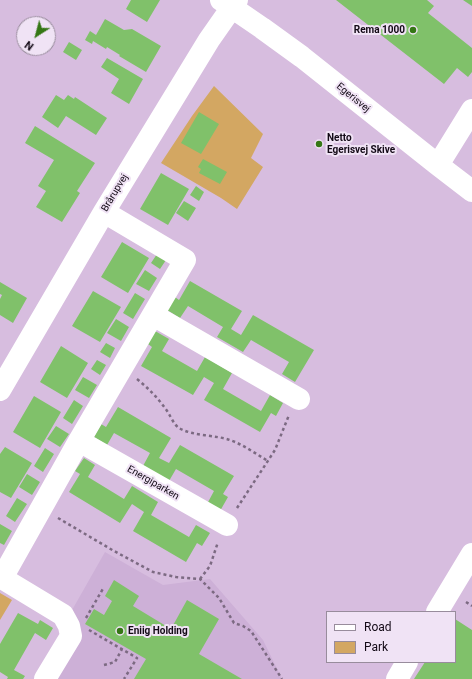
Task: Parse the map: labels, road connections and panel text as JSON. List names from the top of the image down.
{
  "streets": {
    "street": ["Egerisvej", "Brårupvej", "Energiparken"]
  },
  "crossings": [
    ["Egerisvej", "Brårupvej"]
  ],
  "places": ["Rema 1000", "Netto Egerisvej Skive", "Eniig Holding"],
  "legend": ["Road", "Park"],
  "north": "bottom left"
}
